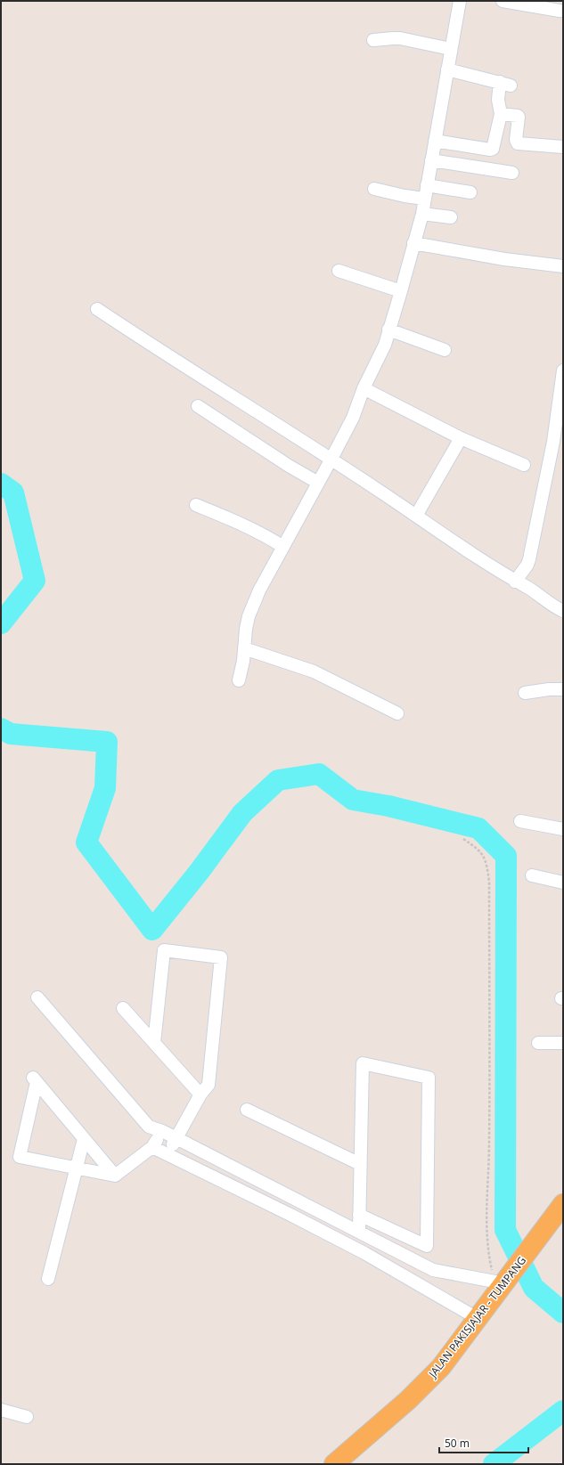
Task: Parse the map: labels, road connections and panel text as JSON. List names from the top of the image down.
{
  "streets": {
    "main road": ["JALAN PAKISJAJAR - TUMPANG"]
  },
  "scale_bar": "50 m"
}
